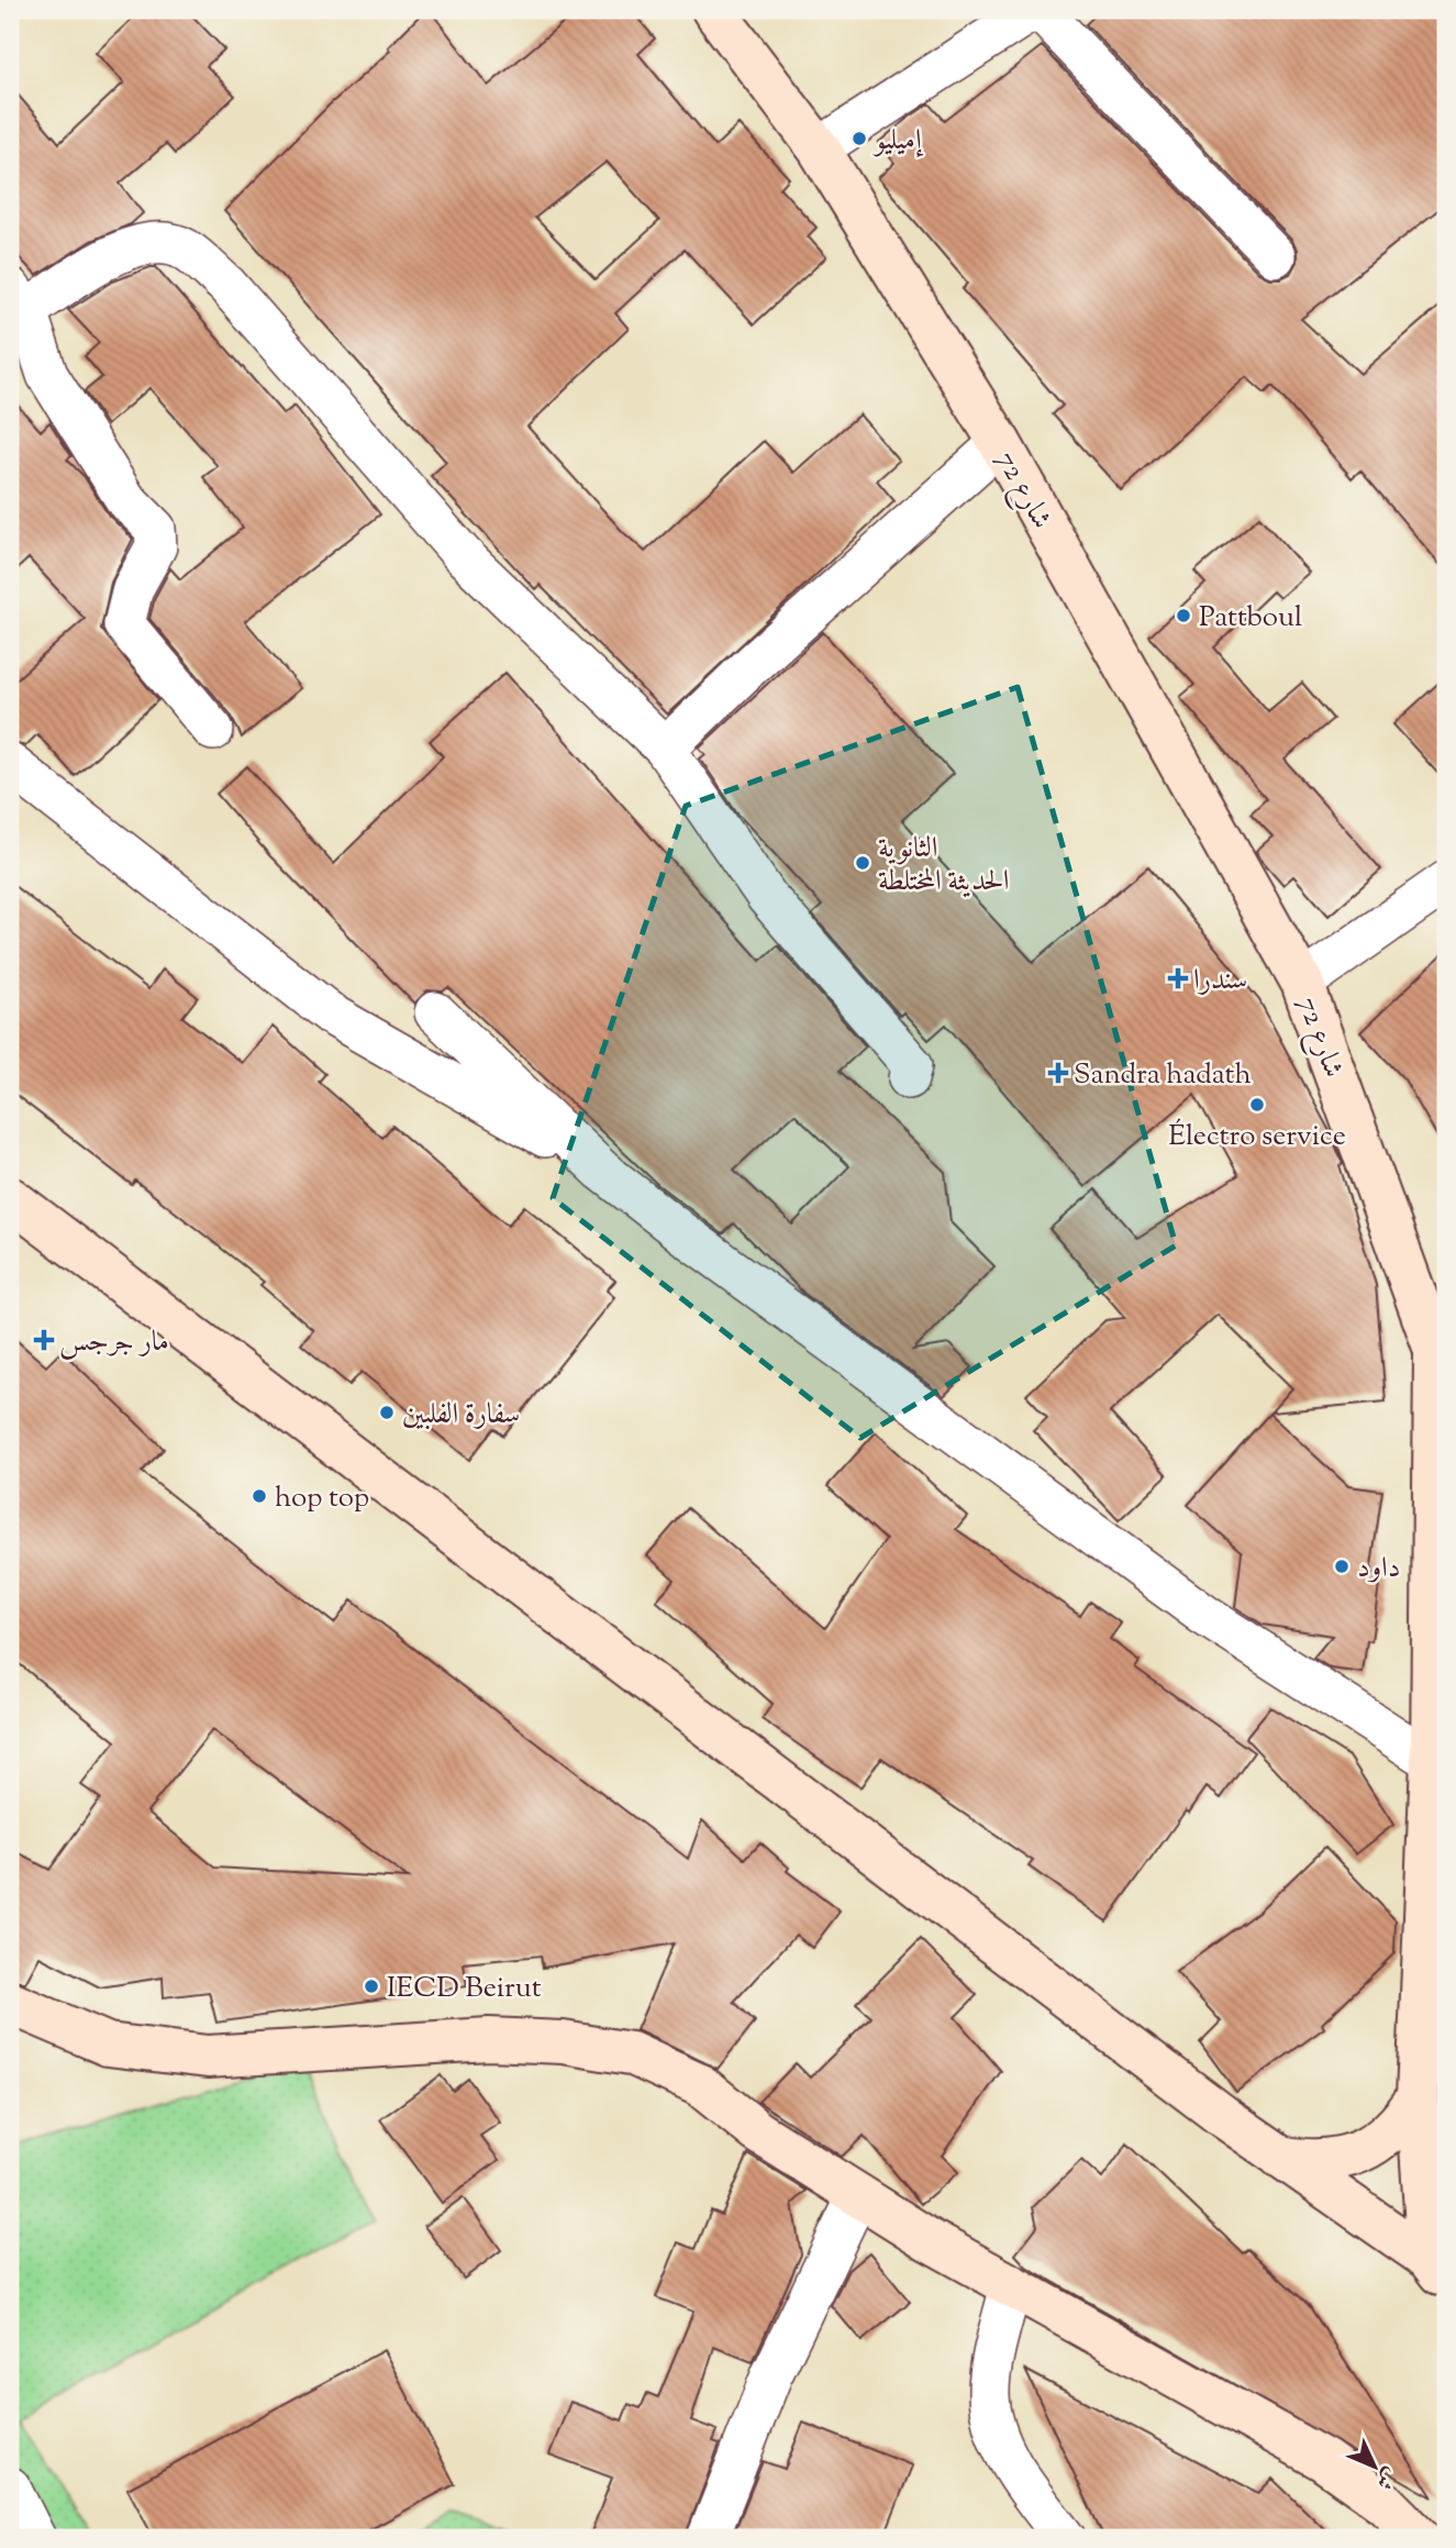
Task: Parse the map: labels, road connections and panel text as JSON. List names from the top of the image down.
{
  "streets": {
    "street": ["شارع 72"]
  },
  "places": {
    "other": [
      "إميليو",
      "Pattboul",
      "الثانوية الحديثة المختلطة",
      "Électro service",
      "سفارة الفلبين",
      "hop top",
      "داود",
      "IECD Beirut"
    ],
    "health": ["سندرا", "Sandra hadath", "مار جرجس"]
  },
  "north": "bottom right"
}
